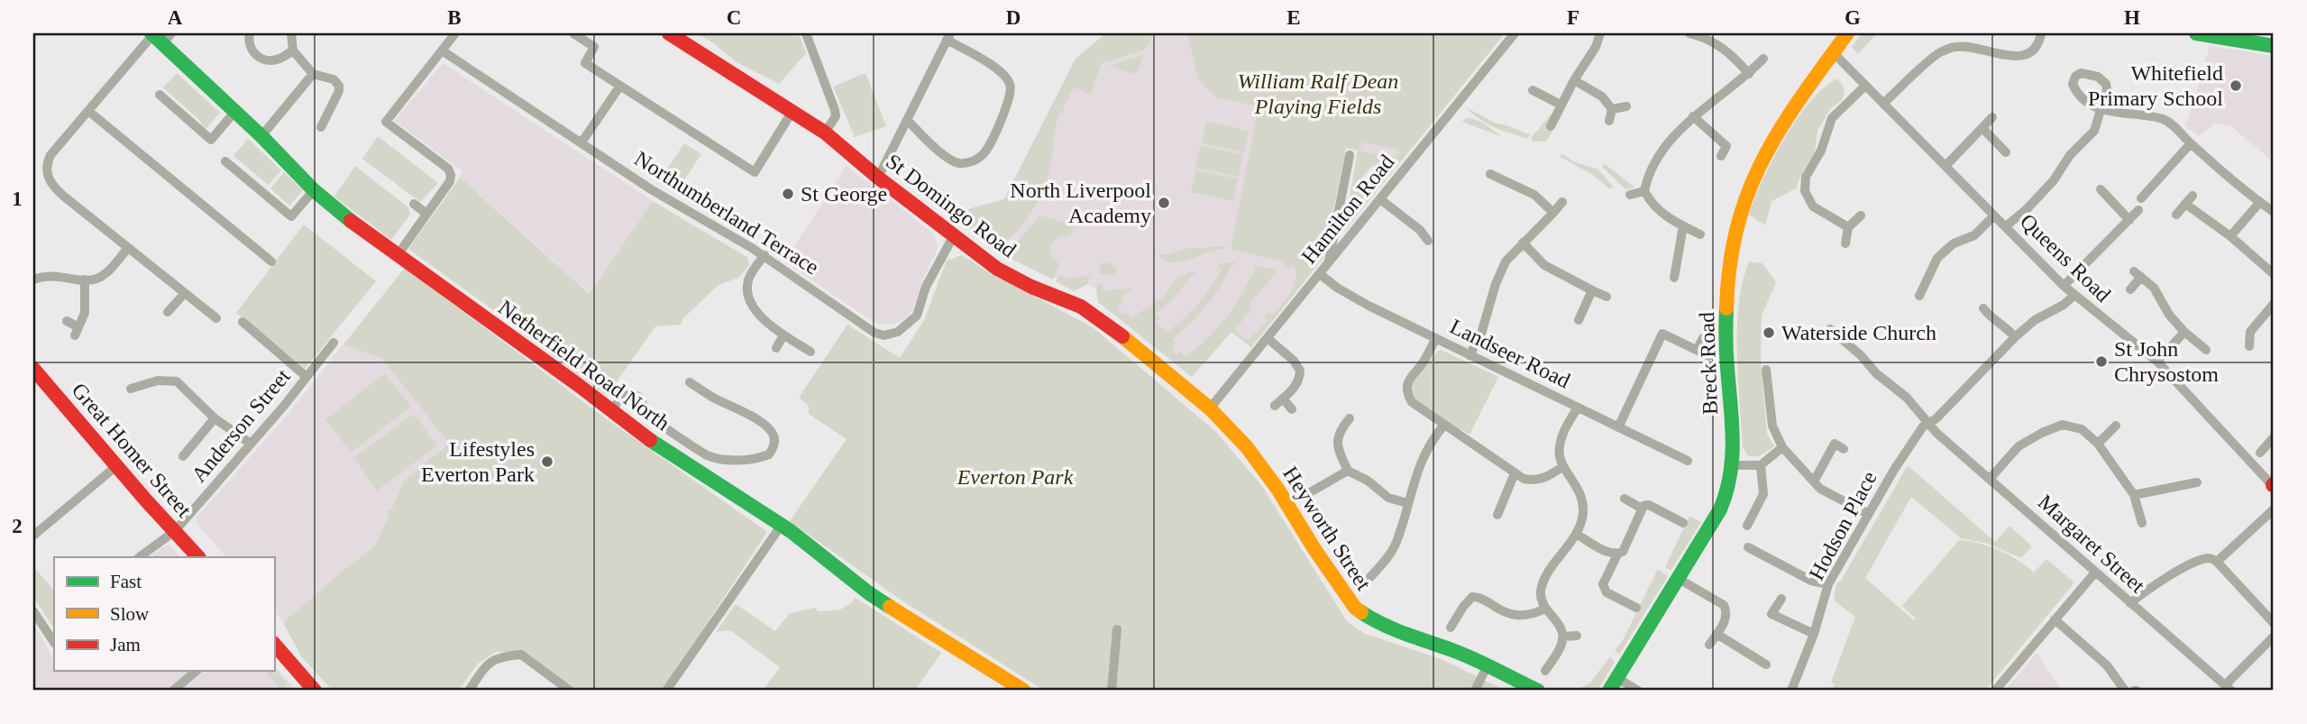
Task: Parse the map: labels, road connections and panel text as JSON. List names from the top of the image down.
{
  "streets": {
    "main road": [
      "St Domingo Road",
      "Breck Road",
      "Netherfield Road North",
      "Great Homer Street",
      "Heyworth Street"
    ],
    "street": [
      "Hamilton Road",
      "Northumberland Terrace",
      "Queens Road",
      "Landseer Road",
      "Anderson Street",
      "Hodson Place",
      "Margaret Street"
    ]
  },
  "crossings": [
    ["St Domingo Road", "Hamilton Road"],
    ["St Domingo Road", "Northumberland Terrace"],
    ["St Domingo Road", "Heyworth Street"],
    ["Hamilton Road", "Landseer Road"],
    ["Hamilton Road", "Heyworth Street"],
    ["Queens Road", "Breck Road"],
    ["Queens Road", "Hodson Place"],
    ["Anderson Street", "Great Homer Street"],
    ["Hodson Place", "Margaret Street"]
  ],
  "parks": ["William Ralf Dean Playing Fields", "Everton Park"],
  "places": [
    "Whitefield Primary School",
    "St George",
    "North Liverpool Academy",
    "Waterside Church",
    "St John Chrysostom",
    "Lifestyles Everton Park"
  ],
  "legend": ["Fast", "Slow", "Jam"],
  "grid": {
    "columns": [
      "A",
      "B",
      "C",
      "D",
      "E",
      "F",
      "G",
      "H"
    ],
    "rows": ["1", "2"]
  }
}
